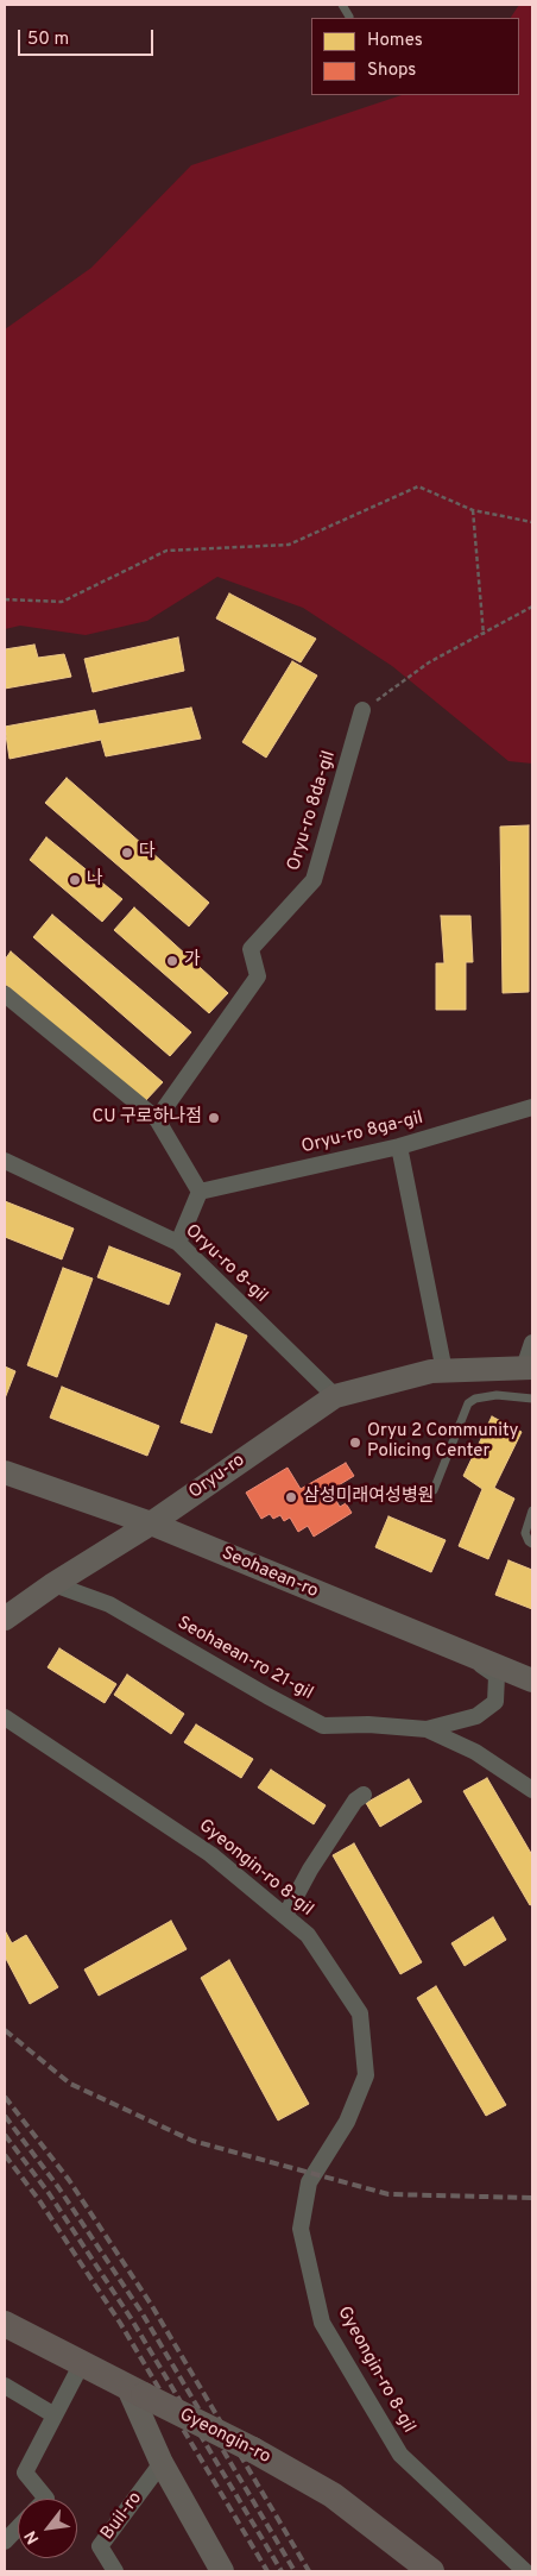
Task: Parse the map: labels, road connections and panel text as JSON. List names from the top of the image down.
{
  "streets": {
    "main road": ["Oryu-ro", "Seohaean-ro", "Gyeongin-ro"],
    "street": [
      "Oryu-ro 8da-gil",
      "Oryu-ro 8ga-gil",
      "Oryu-ro 8-gil",
      "Seohaean-ro 21-gil",
      "Gyeongin-ro 8-gil",
      "Buil-ro"
    ]
  },
  "crossings": [
    ["Oryu-ro 8-gil", "Oryu-ro"],
    ["Oryu-ro", "Seohaean-ro"],
    ["Oryu-ro", "Seohaean-ro 21-gil"],
    ["Seohaean-ro", "Seohaean-ro 21-gil"]
  ],
  "places": [
    "다",
    "나",
    "가",
    "CU 구로하나점",
    "Oryu 2 Community Policing Center",
    "삼성미래여성병원"
  ],
  "legend": ["Homes", "Shops"],
  "scale_bar": "50 m",
  "north": "bottom left"
}
